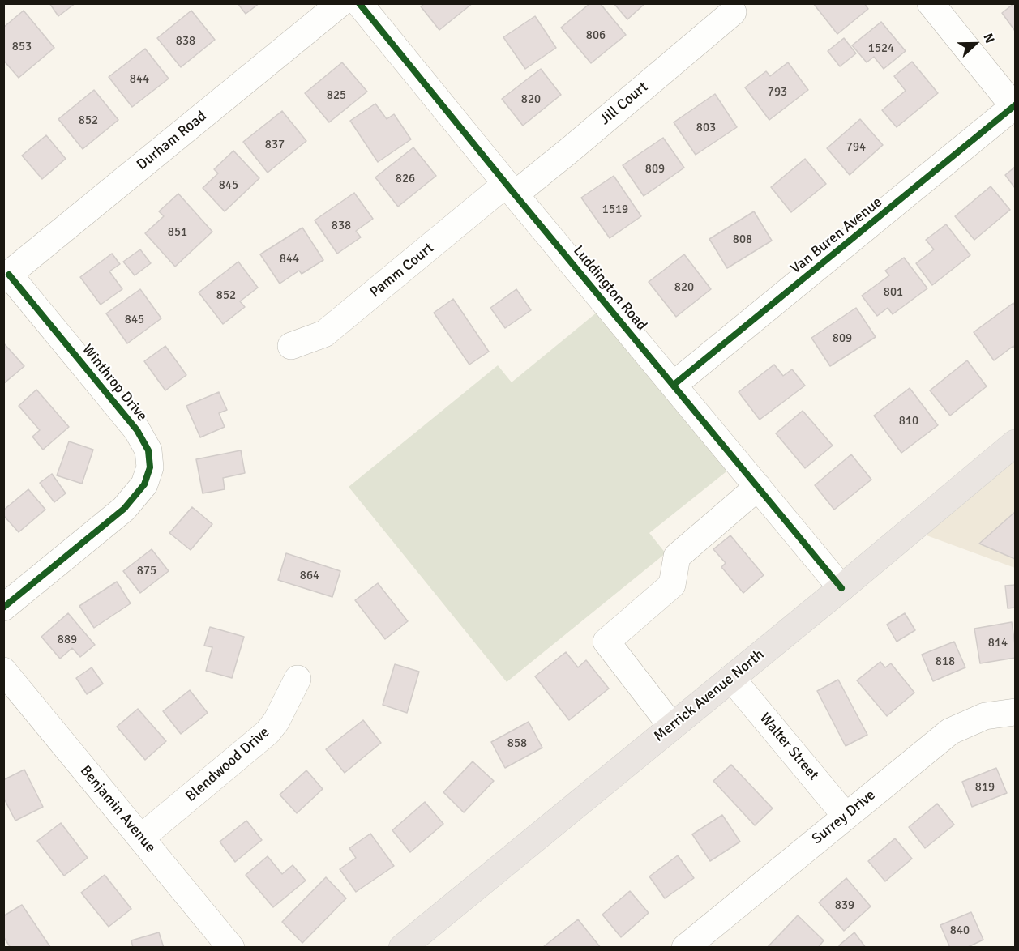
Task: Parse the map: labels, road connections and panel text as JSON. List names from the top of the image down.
{
  "streets": {
    "main road": ["Merrick Avenue North"],
    "street": [
      "Jill Court",
      "Durham Road",
      "Van Buren Avenue",
      "Pamm Court",
      "Luddington Road",
      "Winthrop Drive",
      "Walter Street",
      "Blendwood Drive",
      "Benjamin Avenue",
      "Surrey Drive"
    ]
  },
  "crossings": [
    ["Jill Court", "Pamm Court"],
    ["Jill Court", "Luddington Road"],
    ["Durham Road", "Winthrop Drive"],
    ["Van Buren Avenue", "Luddington Road"],
    ["Pamm Court", "Luddington Road"],
    ["Luddington Road", "Merrick Avenue North"],
    ["Merrick Avenue North", "Walter Street"],
    ["Walter Street", "Surrey Drive"],
    ["Blendwood Drive", "Benjamin Avenue"]
  ],
  "house_numbers": [
    "806",
    "838",
    "853",
    "1524",
    "844",
    "793",
    "825",
    "820",
    "852",
    "803",
    "837",
    "794",
    "809",
    "826",
    "845",
    "1519",
    "838",
    "851",
    "808",
    "844",
    "820",
    "801",
    "852",
    "845",
    "809",
    "810",
    "875",
    "864",
    "889",
    "814",
    "818",
    "858",
    "819",
    "839",
    "840"
  ],
  "north": "right"
}
